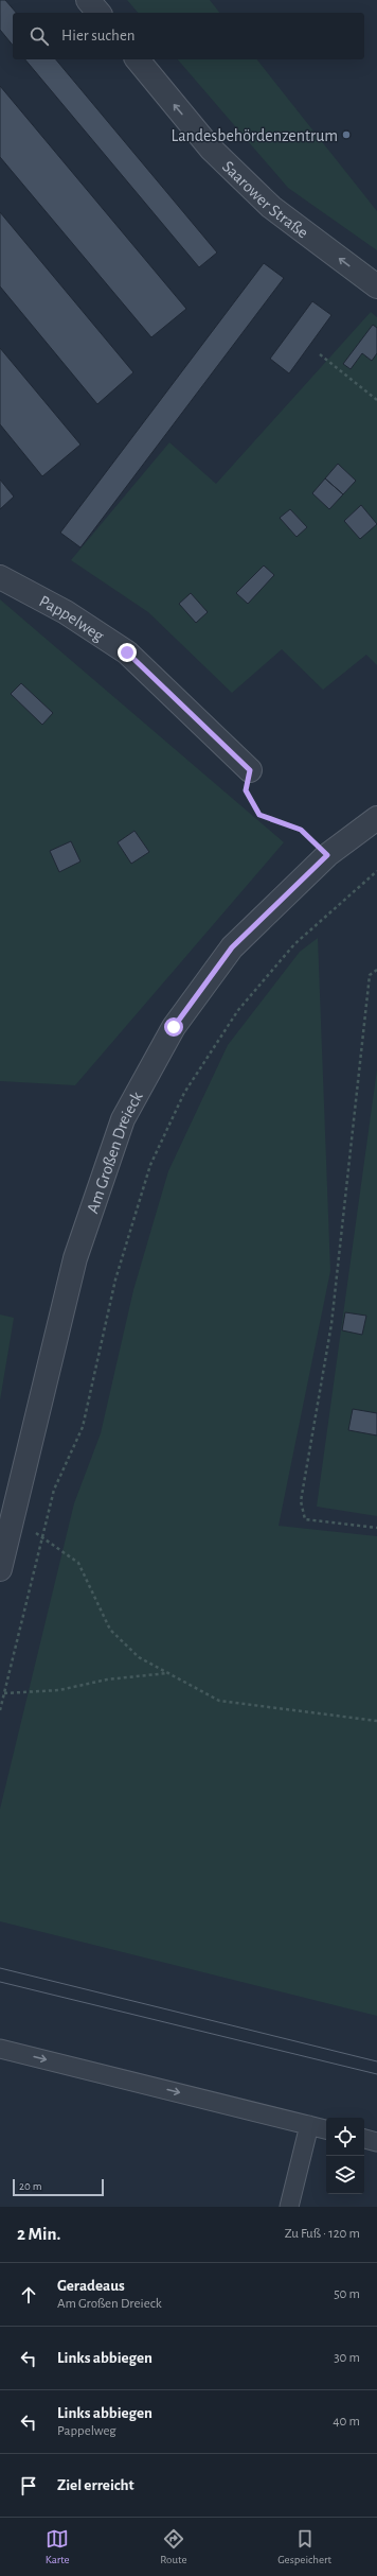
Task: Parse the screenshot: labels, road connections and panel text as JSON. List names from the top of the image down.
{
  "streets": {
    "street": ["Saarower Straße", "Pappelweg", "Am Großen Dreieck"]
  },
  "one_way": ["Saarower Straße"],
  "places": ["Landesbehördenzentrum"],
  "scale_bar": "20 m",
  "page": {
    "search": "Hier suchen",
    "scale": "20 m",
    "heading": ["2 Min.", "Zu Fuß · 120 m"],
    "list": [
      ["Geradeaus", "Am Großen Dreieck", "50 m"],
      ["Links abbiegen", "30 m"],
      ["Links abbiegen", "Pappelweg", "40 m"],
      "Ziel erreicht"
    ],
    "nav": ["Karte", "Route", "Gespeichert"]
  }
}
